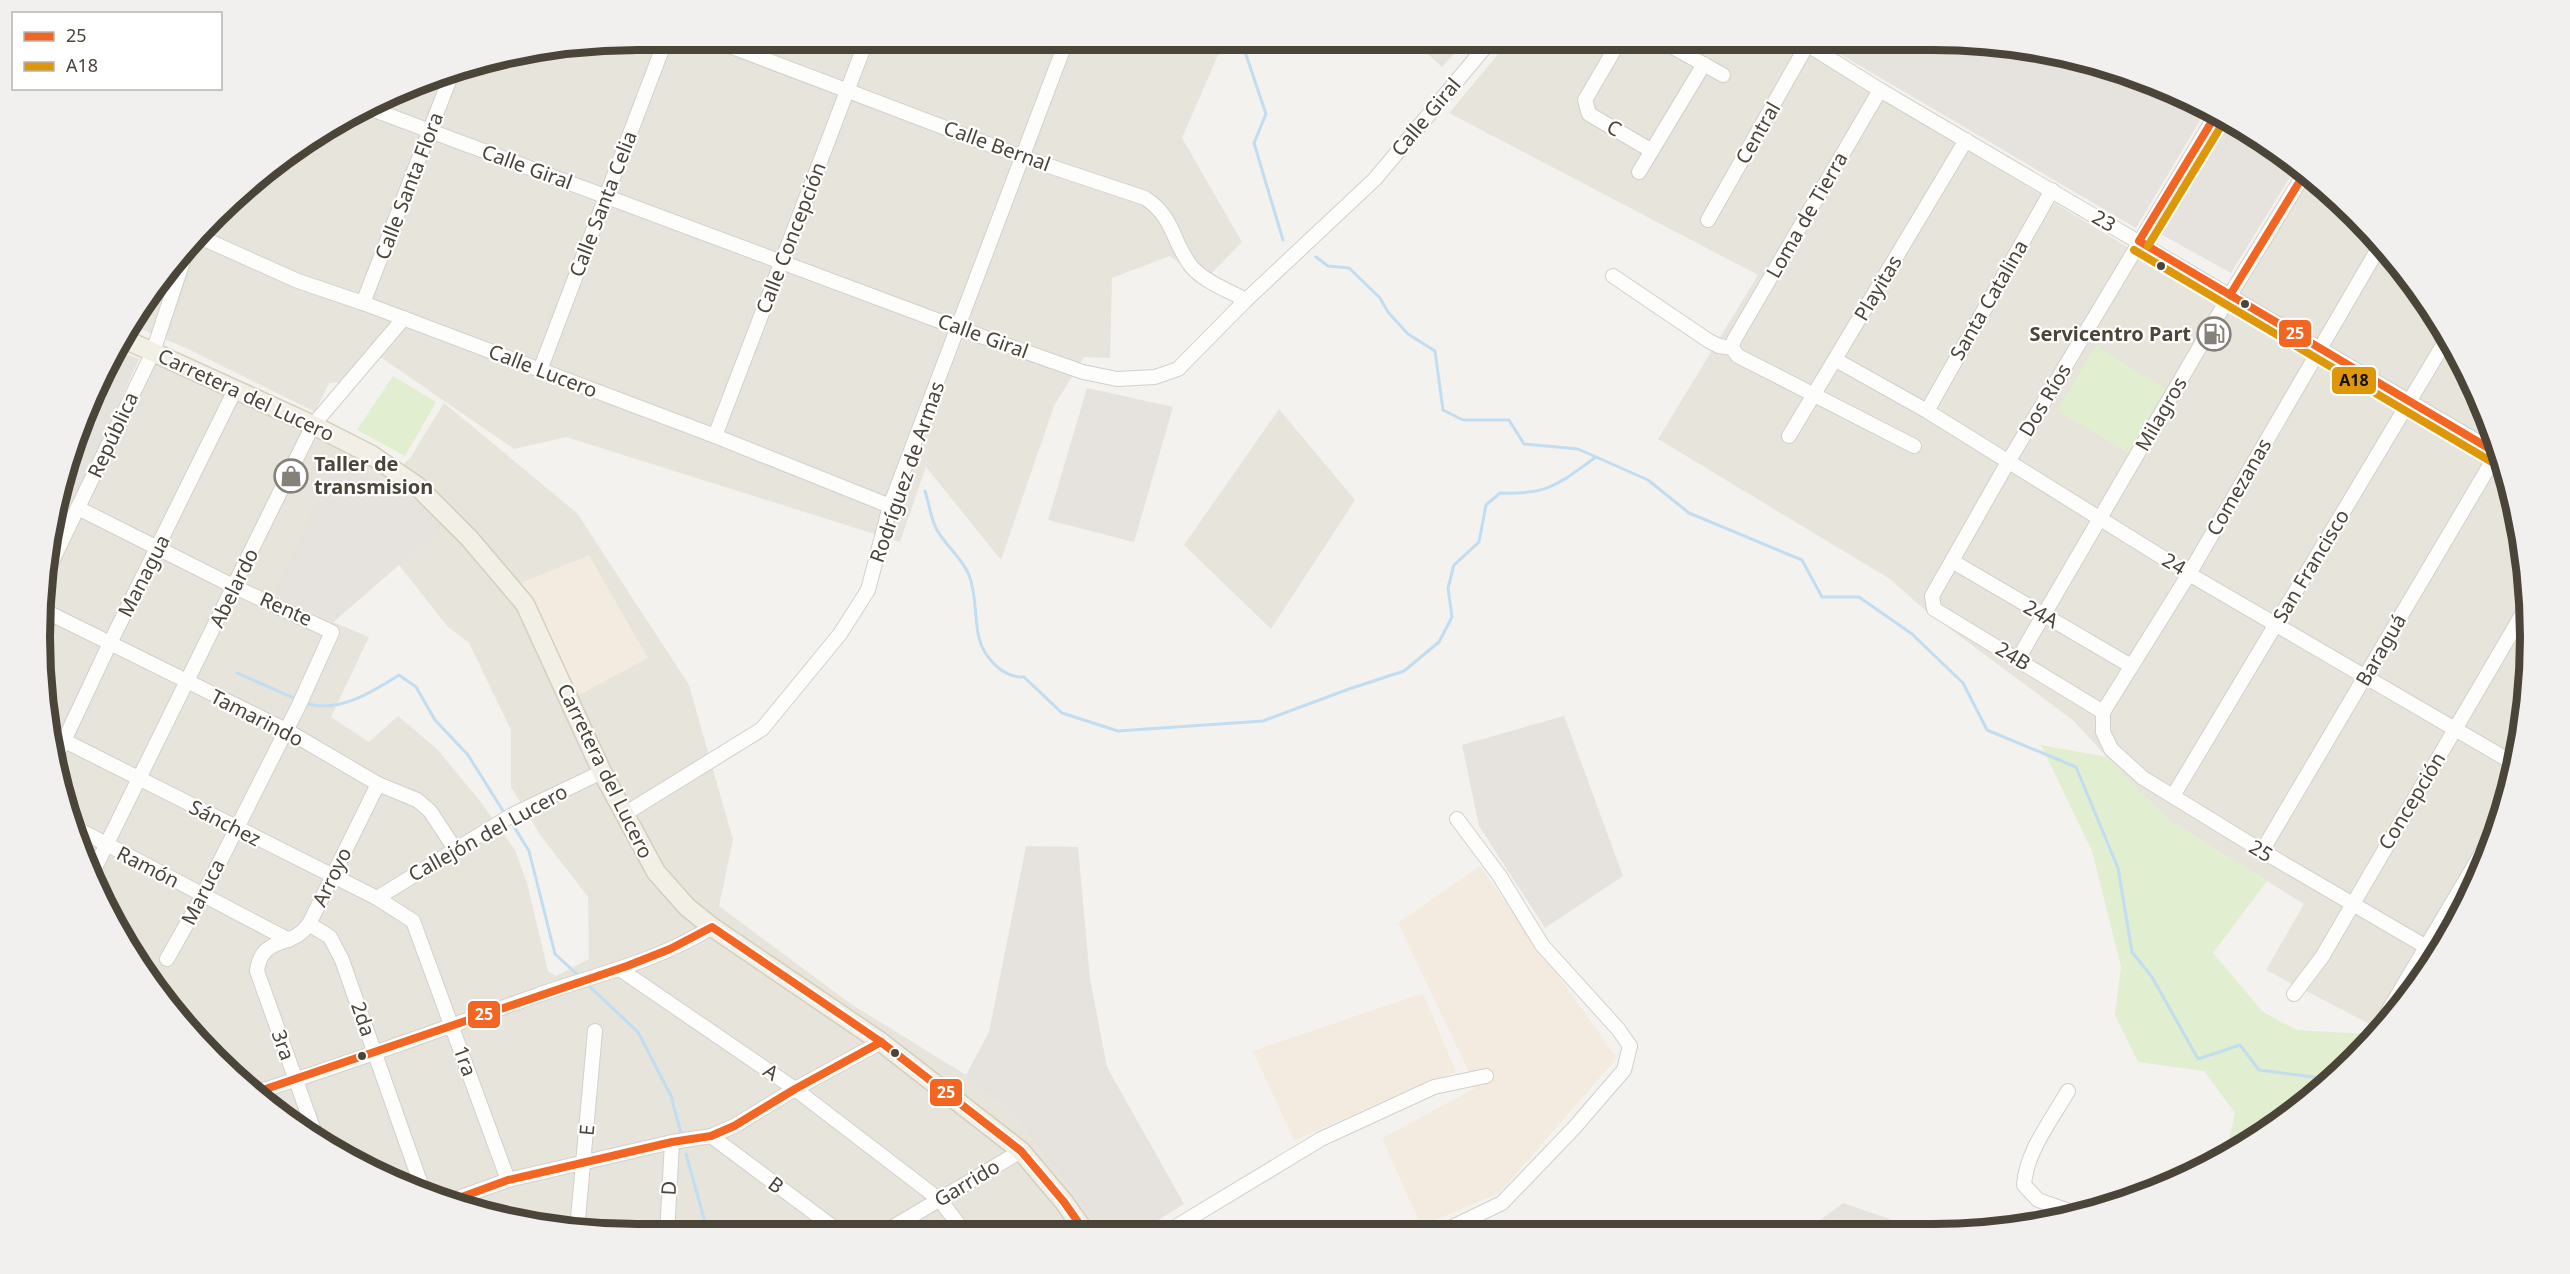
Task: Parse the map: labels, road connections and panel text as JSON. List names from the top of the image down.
{
  "streets": {
    "main road": ["Carretera del Lucero"],
    "street": [
      "Calle Giral",
      "C",
      "Central",
      "Calle Bernal",
      "Calle Santa Flora",
      "Calle Santa Celia",
      "Loma de Tierra",
      "23",
      "Calle Concepción",
      "Playitas",
      "Santa Catalina",
      "Calle Lucero",
      "Dos Ríos",
      "Milagros",
      "República",
      "Rodríguez de Armas",
      "Comezanas",
      "24",
      "San Francisco",
      "Managua",
      "Abelardo",
      "Rente",
      "24A",
      "Baraguá",
      "24B",
      "Tamarindo",
      "Concepción",
      "Sánchez",
      "Callejón del Lucero",
      "25",
      "Ramón",
      "Arroyo",
      "Maruca",
      "2da",
      "3ra",
      "1ra",
      "A",
      "E",
      "Garrido",
      "B",
      "D"
    ]
  },
  "crossings": [
    ["Calle Giral", "Calle Bernal"],
    ["Calle Giral", "Calle Santa Flora"],
    ["Calle Giral", "Calle Santa Celia"],
    ["Calle Giral", "Calle Concepción"],
    ["Calle Giral", "Rodríguez de Armas"],
    ["Calle Bernal", "Calle Concepción"],
    ["Calle Bernal", "Rodríguez de Armas"],
    ["Calle Santa Flora", "Calle Lucero"],
    ["Calle Santa Celia", "Calle Lucero"],
    ["Loma de Tierra", "23"],
    ["23", "Playitas"],
    ["23", "Santa Catalina"],
    ["23", "Dos Ríos"],
    ["23", "Milagros"],
    ["23", "Comezanas"],
    ["23", "San Francisco"],
    ["Calle Concepción", "Calle Lucero"],
    ["Playitas", "24"],
    ["Santa Catalina", "24"],
    ["Calle Lucero", "Rodríguez de Armas"],
    ["Calle Lucero", "Abelardo"],
    ["Carretera del Lucero", "República"],
    ["Carretera del Lucero", "Rodríguez de Armas"],
    ["Carretera del Lucero", "Managua"],
    ["Carretera del Lucero", "Abelardo"],
    ["Carretera del Lucero", "Callejón del Lucero"],
    ["Carretera del Lucero", "Garrido"],
    ["Dos Ríos", "24"],
    ["Dos Ríos", "24A"],
    ["Dos Ríos", "24B"],
    ["Milagros", "24"],
    ["Milagros", "24A"],
    ["Milagros", "24B"],
    ["República", "Rente"],
    ["Comezanas", "24"],
    ["Comezanas", "24A"],
    ["Comezanas", "24B"],
    ["Comezanas", "25"],
    ["24", "San Francisco"],
    ["24", "Baraguá"],
    ["24", "Concepción"],
    ["San Francisco", "25"],
    ["Managua", "Rente"],
    ["Managua", "Tamarindo"],
    ["Managua", "Sánchez"],
    ["Abelardo", "Rente"],
    ["Abelardo", "Tamarindo"],
    ["Abelardo", "Sánchez"],
    ["Abelardo", "Ramón"],
    ["Rente", "Maruca"],
    ["Baraguá", "25"],
    ["24B", "25"],
    ["Tamarindo", "Callejón del Lucero"],
    ["Tamarindo", "Arroyo"],
    ["Tamarindo", "Maruca"],
    ["Concepción", "25"],
    ["Sánchez", "Callejón del Lucero"],
    ["Sánchez", "Arroyo"],
    ["Sánchez", "Maruca"],
    ["Sánchez", "1ra"],
    ["Ramón", "Arroyo"],
    ["Ramón", "Maruca"],
    ["Arroyo", "2da"],
    ["Arroyo", "3ra"],
    ["A", "Garrido"]
  ],
  "places": {
    "fuel station": ["Servicentro Part"],
    "shop": ["Taller de transmision"]
  },
  "lines": ["transit line 25", "transit line A18"],
  "legend": ["25", "A18"]
}
